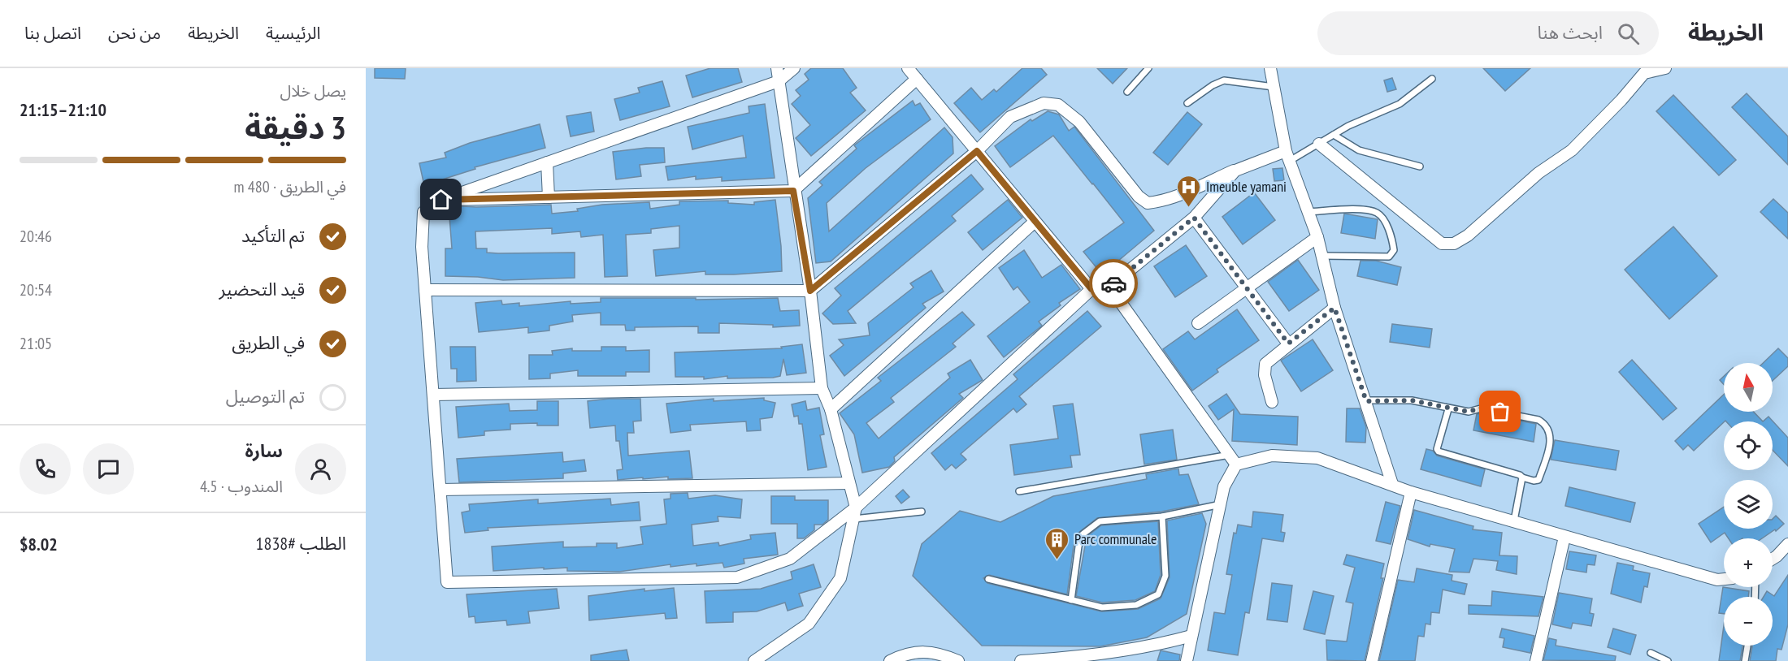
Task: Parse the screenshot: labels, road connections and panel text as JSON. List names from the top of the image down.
{
  "places": {
    "hospital": ["Imeuble yamani"],
    "building": ["Parc communale"]
  },
  "north": "top",
  "page": {
    "header": "الخريطة",
    "search": "ابحث هنا",
    "nav": [
      "الرئيسية",
      "الخريطة",
      "من نحن",
      "اتصل بنا"
    ],
    "heading": ["3 دقيقة", "يصل خلال", "21:10–21:15"],
    "panel": [
      "سارة",
      "المندوب · 4.5",
      "الطلب #1838",
      "$8.02"
    ],
    "bar": "في الطريق · 480 m",
    "list": [
      ["تم التأكيد", "20:46"],
      ["قيد التحضير", "20:54"],
      ["في الطريق", "21:05"],
      "تم التوصيل"
    ],
    "map_buttons": ["+", "−"]
  }
}
